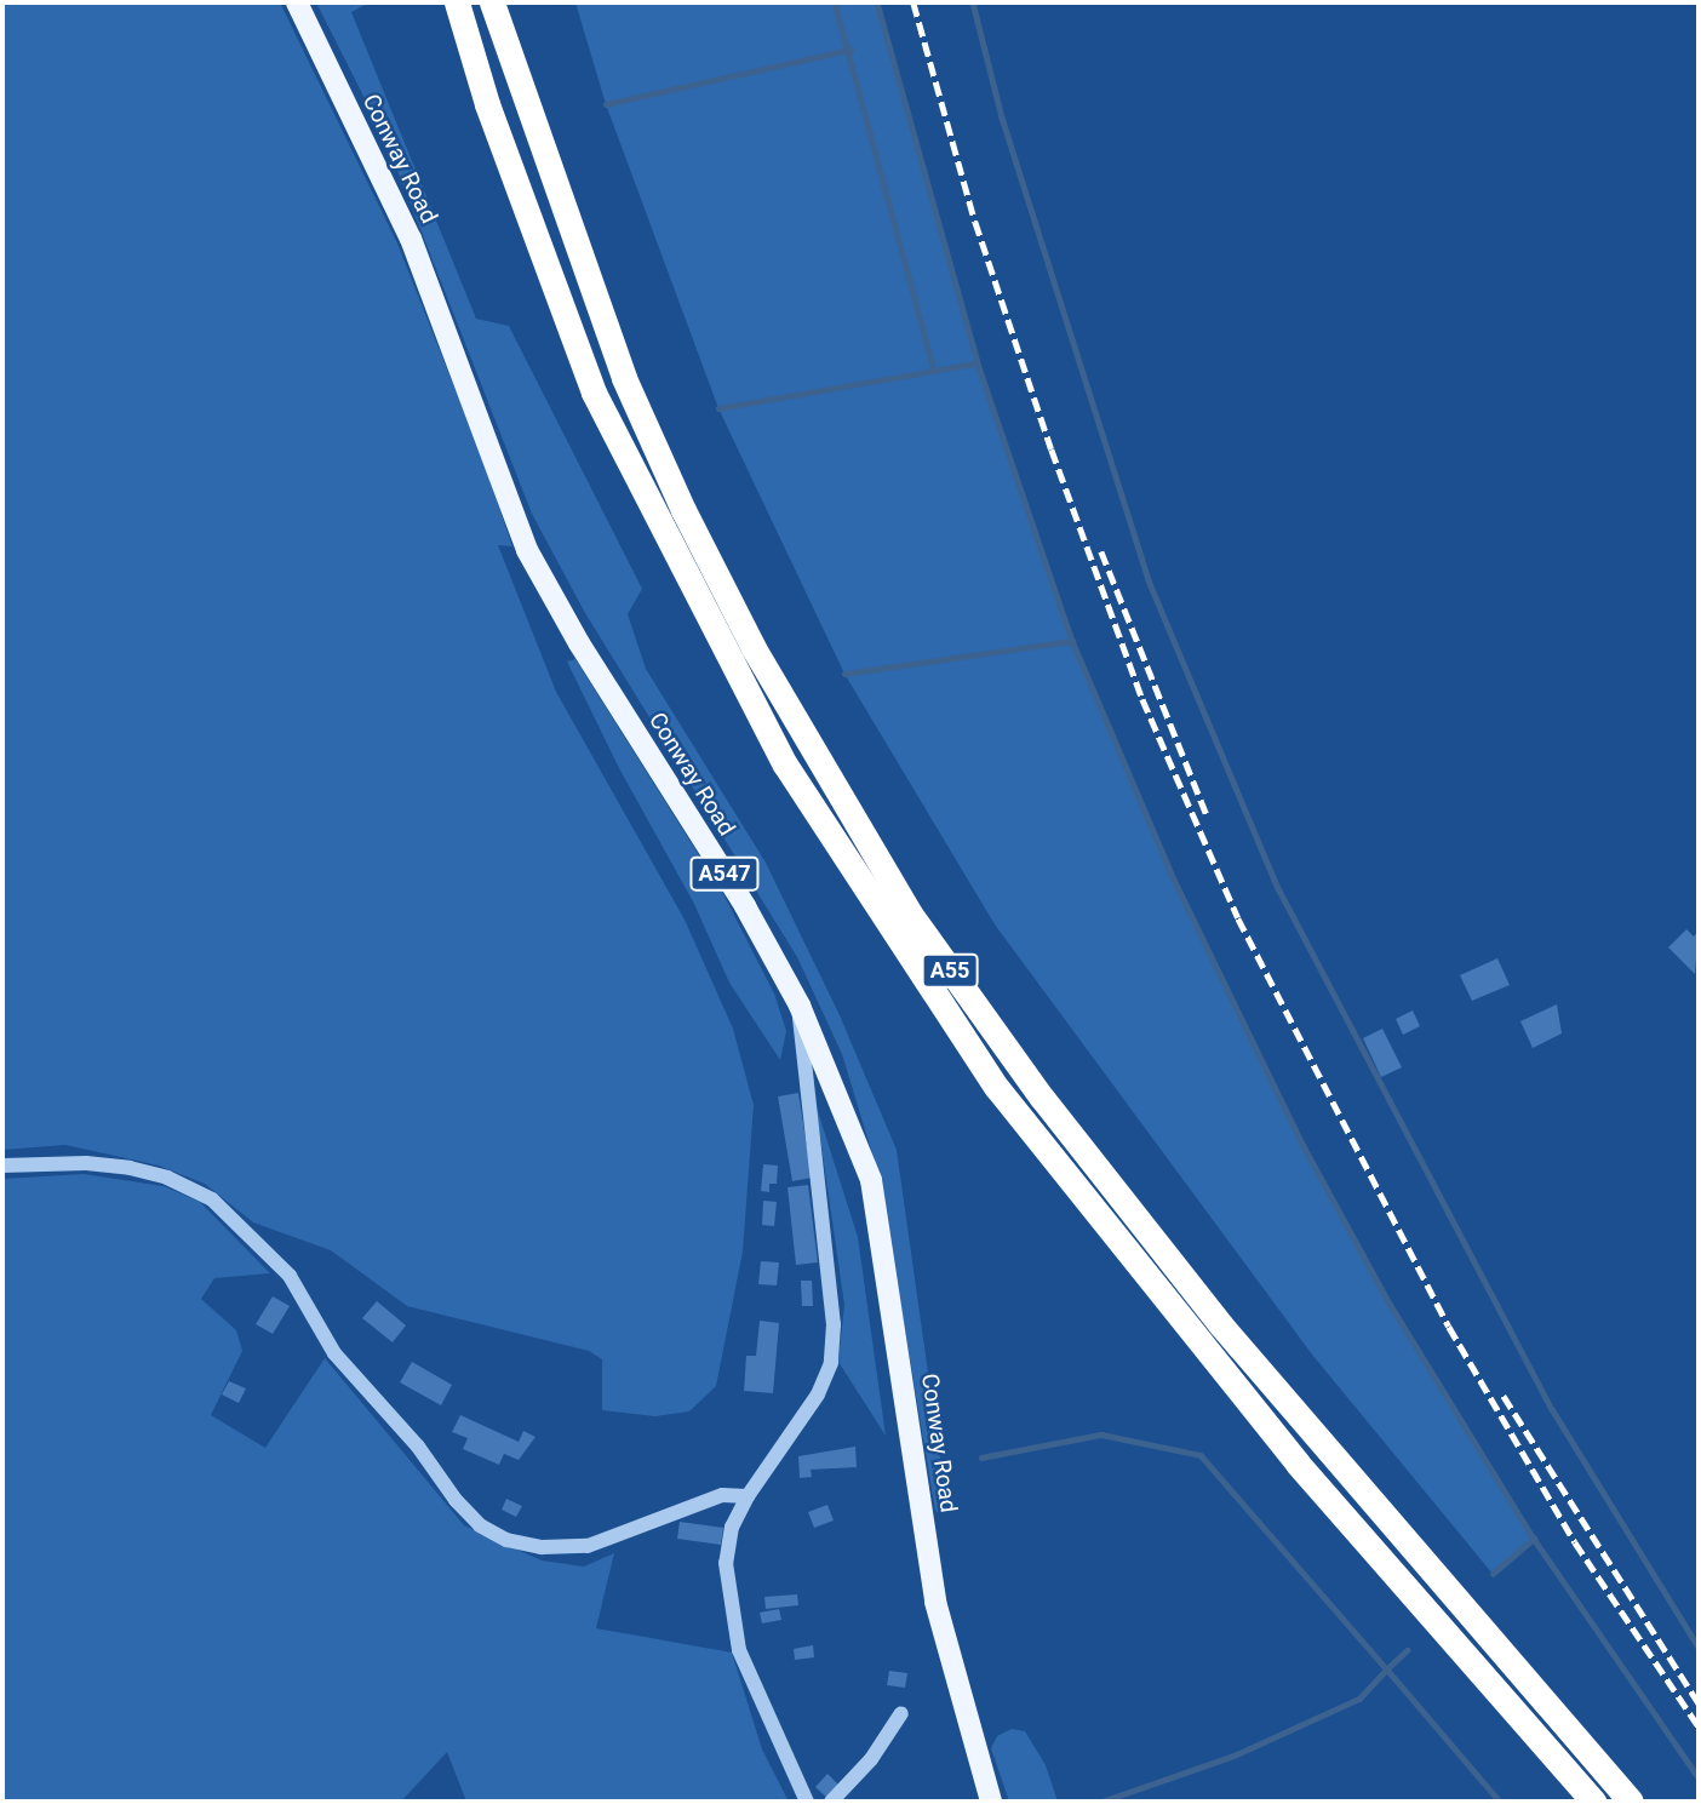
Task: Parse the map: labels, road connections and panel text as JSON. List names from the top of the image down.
{
  "streets": {
    "highway": ["A55"],
    "main road": ["Conway Road", "A547"]
  }
}
